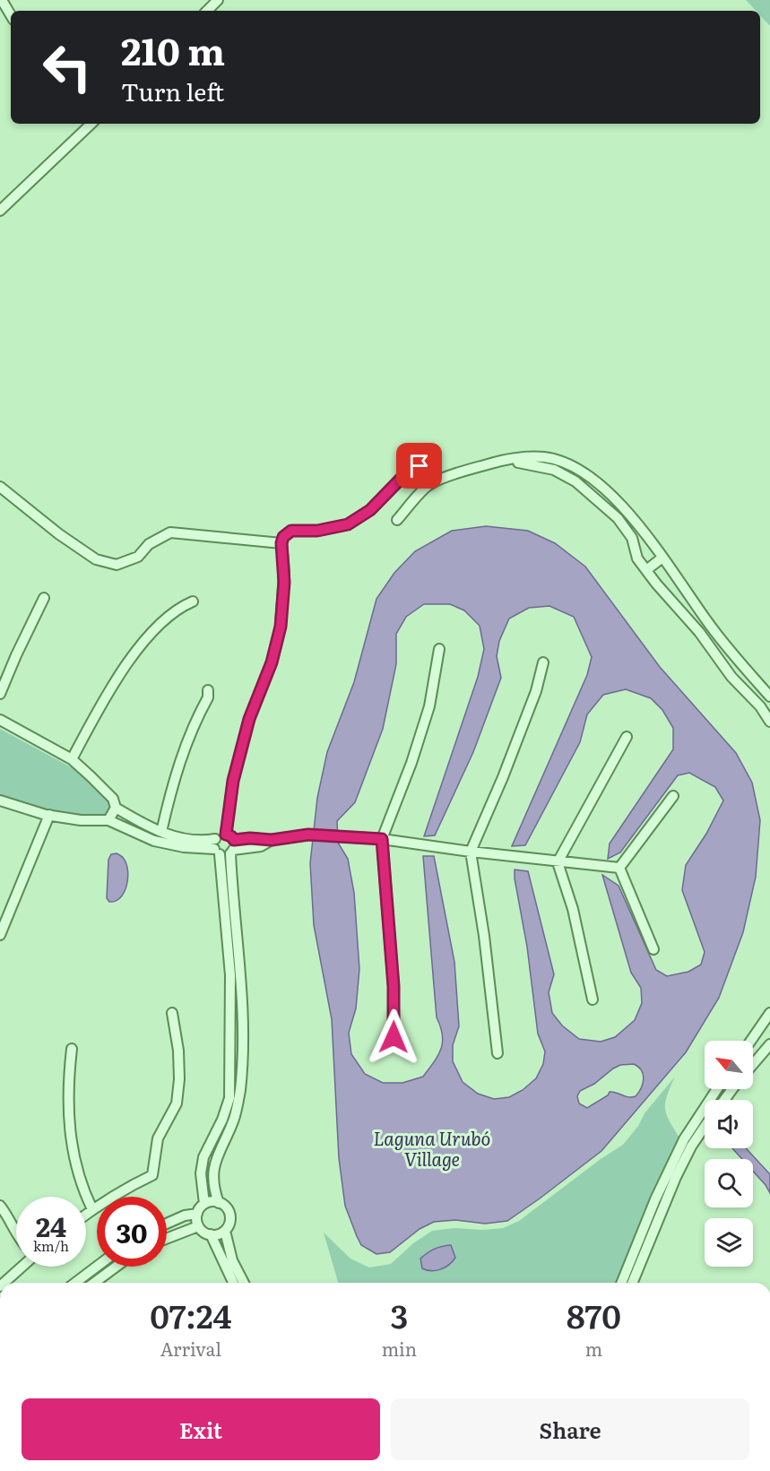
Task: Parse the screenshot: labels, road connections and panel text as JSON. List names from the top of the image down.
{
  "water": ["Laguna Urubó Village"],
  "north": "top left",
  "page": {
    "turn": ["210 m", "Turn left"],
    "speed": "24 km/h",
    "limit": "30",
    "eta": [
      "07:24",
      "Arrival",
      "3",
      "min",
      "870",
      "m"
    ],
    "buttons": ["Exit", "Share"]
  }
}
